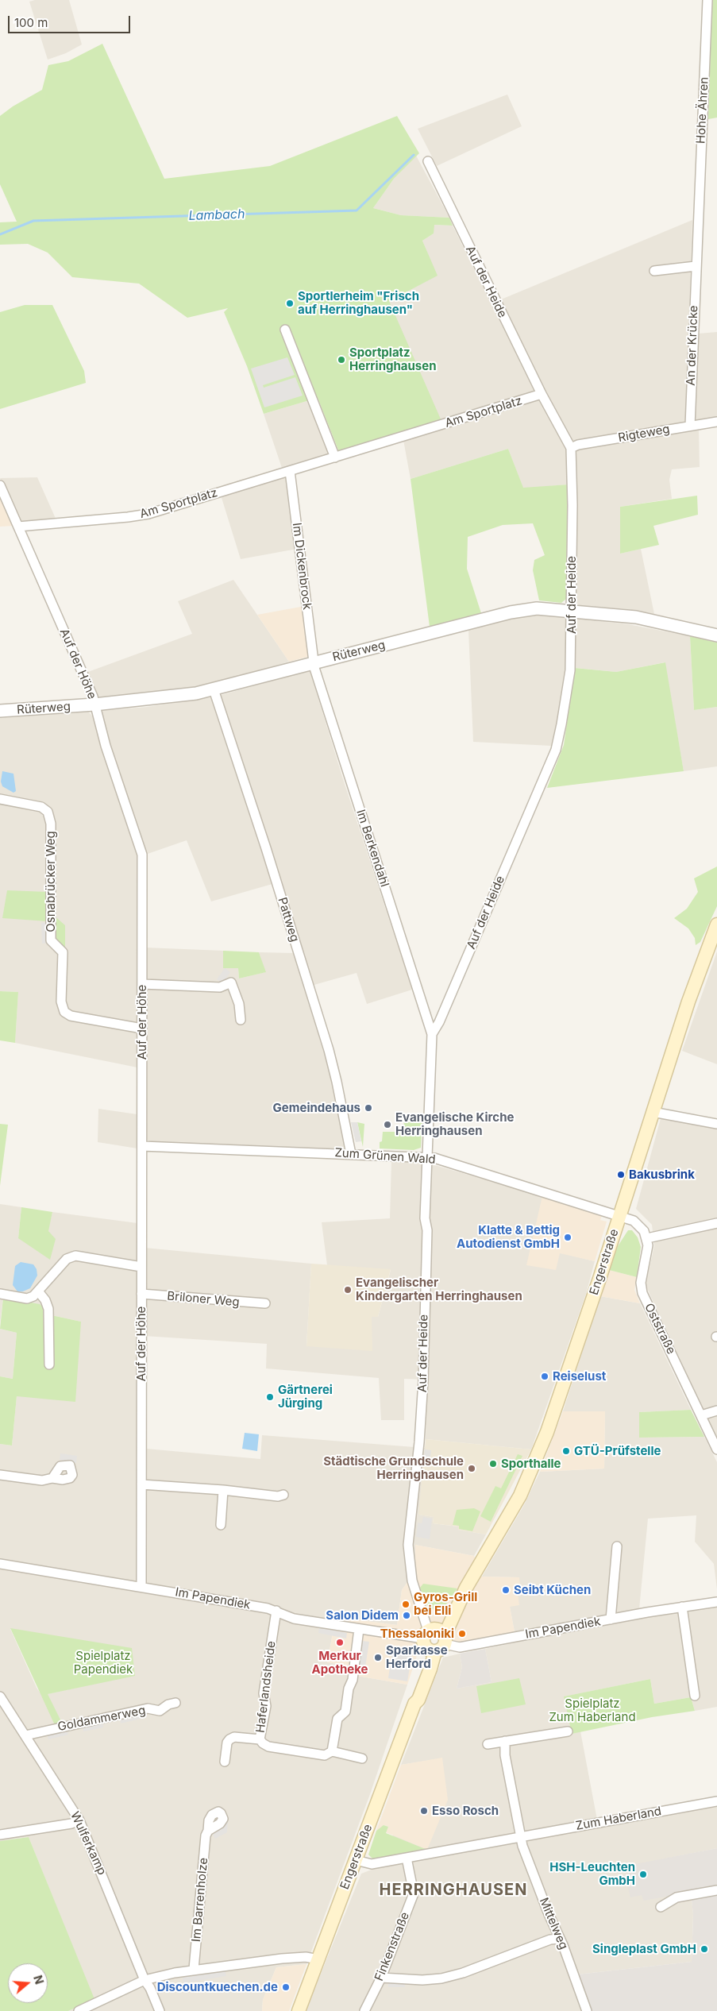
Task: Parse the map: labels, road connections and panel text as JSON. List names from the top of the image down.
{
  "streets": {
    "main road": ["Engerstraße"],
    "street": [
      "Hohe Ähren",
      "Auf der Heide",
      "An der Krücke",
      "Am Sportplatz",
      "Rigteweg",
      "Im Dickenbrock",
      "Rüterweg",
      "Auf der Höhe",
      "Im Berkendahl",
      "Osnabrücker Weg",
      "Pattweg",
      "Zum Grünen Wald",
      "Briloner Weg",
      "Oststraße",
      "Im Papendiek",
      "Haferlandsheide",
      "Goldammerweg",
      "Zum Haberland",
      "Wulferkamp",
      "Im Barrenholze",
      "Mittelweg",
      "Finkenstraße"
    ]
  },
  "crossings": [
    ["Hohe Ähren", "An der Krücke"],
    ["Auf der Heide", "Am Sportplatz"],
    ["Auf der Heide", "Rigteweg"],
    ["Auf der Heide", "Rüterweg"],
    ["Auf der Heide", "Im Berkendahl"],
    ["Auf der Heide", "Zum Grünen Wald"],
    ["Auf der Heide", "Engerstraße"],
    ["Auf der Heide", "Im Papendiek"],
    ["An der Krücke", "Rigteweg"],
    ["Am Sportplatz", "Im Dickenbrock"],
    ["Am Sportplatz", "Auf der Höhe"],
    ["Im Dickenbrock", "Rüterweg"],
    ["Im Dickenbrock", "Im Berkendahl"],
    ["Rüterweg", "Auf der Höhe"],
    ["Rüterweg", "Im Berkendahl"],
    ["Rüterweg", "Pattweg"],
    ["Auf der Höhe", "Osnabrücker Weg"],
    ["Auf der Höhe", "Zum Grünen Wald"],
    ["Auf der Höhe", "Briloner Weg"],
    ["Auf der Höhe", "Im Papendiek"],
    ["Pattweg", "Zum Grünen Wald"],
    ["Zum Grünen Wald", "Engerstraße"],
    ["Engerstraße", "Im Papendiek"],
    ["Engerstraße", "Zum Haberland"],
    ["Im Papendiek", "Haferlandsheide"],
    ["Goldammerweg", "Wulferkamp"],
    ["Zum Haberland", "Mittelweg"],
    ["Zum Haberland", "Finkenstraße"]
  ],
  "districts": ["HERRINGHAUSEN"],
  "water": ["Lambach"],
  "parks": ["Spielplatz Papendiek", "Spielplatz Zum Haberland"],
  "places": [
    "Sportlerheim \"Frisch auf Herringhausen\"",
    "Sportplatz Herringhausen",
    "Gemeindehaus",
    "Evangelische Kirche Herringhausen",
    "Bakusbrink",
    "Klatte & Bettig Autodienst GmbH",
    "Evangelischer Kindergarten Herringhausen",
    "Reiselust",
    "Gärtnerei Jürging",
    "GTÜ-Prüfstelle",
    "Sporthalle",
    "Städtische Grundschule Herringhausen",
    "Seibt Küchen",
    "Gyros-Grill bei Elli",
    "Salon Didem",
    "Thessaloniki",
    "Merkur Apotheke",
    "Sparkasse Herford",
    "Esso Rosch",
    "HSH-Leuchten GmbH",
    "Singleplast GmbH",
    "Discountkuechen.de"
  ],
  "scale_bar": "100 m",
  "north": "right"
}
